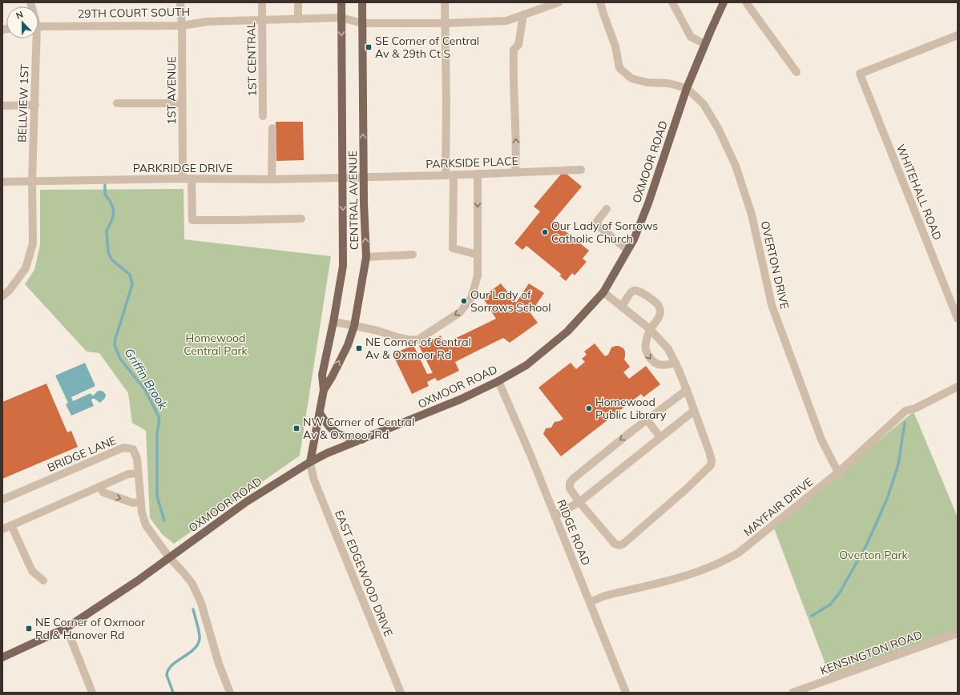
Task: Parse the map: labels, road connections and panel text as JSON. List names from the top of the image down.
{
  "streets": {
    "main road": ["OXMOOR ROAD", "CENTRAL AVENUE"],
    "street": [
      "29TH COURT SOUTH",
      "1ST CENTRAL",
      "1ST AVENUE",
      "BELLVIEW 1ST",
      "PARKSIDE PLACE",
      "PARKRIDGE DRIVE",
      "WHITEHALL ROAD",
      "OVERTON DRIVE",
      "BRIDGE LANE",
      "MAYFAIR DRIVE",
      "RIDGE ROAD",
      "EAST EDGEWOOD DRIVE",
      "KENSINGTON ROAD"
    ]
  },
  "crossings": [
    ["29TH COURT SOUTH", "1ST CENTRAL"],
    ["29TH COURT SOUTH", "1ST AVENUE"],
    ["29TH COURT SOUTH", "CENTRAL AVENUE"],
    ["1ST AVENUE", "PARKRIDGE DRIVE"],
    ["BELLVIEW 1ST", "PARKRIDGE DRIVE"],
    ["OXMOOR ROAD", "CENTRAL AVENUE"],
    ["OXMOOR ROAD", "OVERTON DRIVE"],
    ["OXMOOR ROAD", "BRIDGE LANE"],
    ["OXMOOR ROAD", "RIDGE ROAD"],
    ["OXMOOR ROAD", "EAST EDGEWOOD DRIVE"],
    ["PARKSIDE PLACE", "PARKRIDGE DRIVE"],
    ["PARKSIDE PLACE", "CENTRAL AVENUE"],
    ["PARKRIDGE DRIVE", "CENTRAL AVENUE"],
    ["CENTRAL AVENUE", "EAST EDGEWOOD DRIVE"],
    ["OVERTON DRIVE", "MAYFAIR DRIVE"],
    ["MAYFAIR DRIVE", "RIDGE ROAD"]
  ],
  "water": ["Griffin Brook"],
  "parks": ["Homewood Central Park", "Overton Park"],
  "places": {
    "transit": [
      "SE Corner of Central Av & 29th Ct S",
      "NE Corner of Central Av & Oxmoor Rd",
      "NW Corner of Central Av & Oxmoor Rd",
      "NE Corner of Oxmoor Rd & Hanover Rd"
    ],
    "other": ["Our Lady of Sorrows Catholic Church", "Our Lady of Sorrows School", "Homewood Public Library"]
  },
  "north": "top"
}
